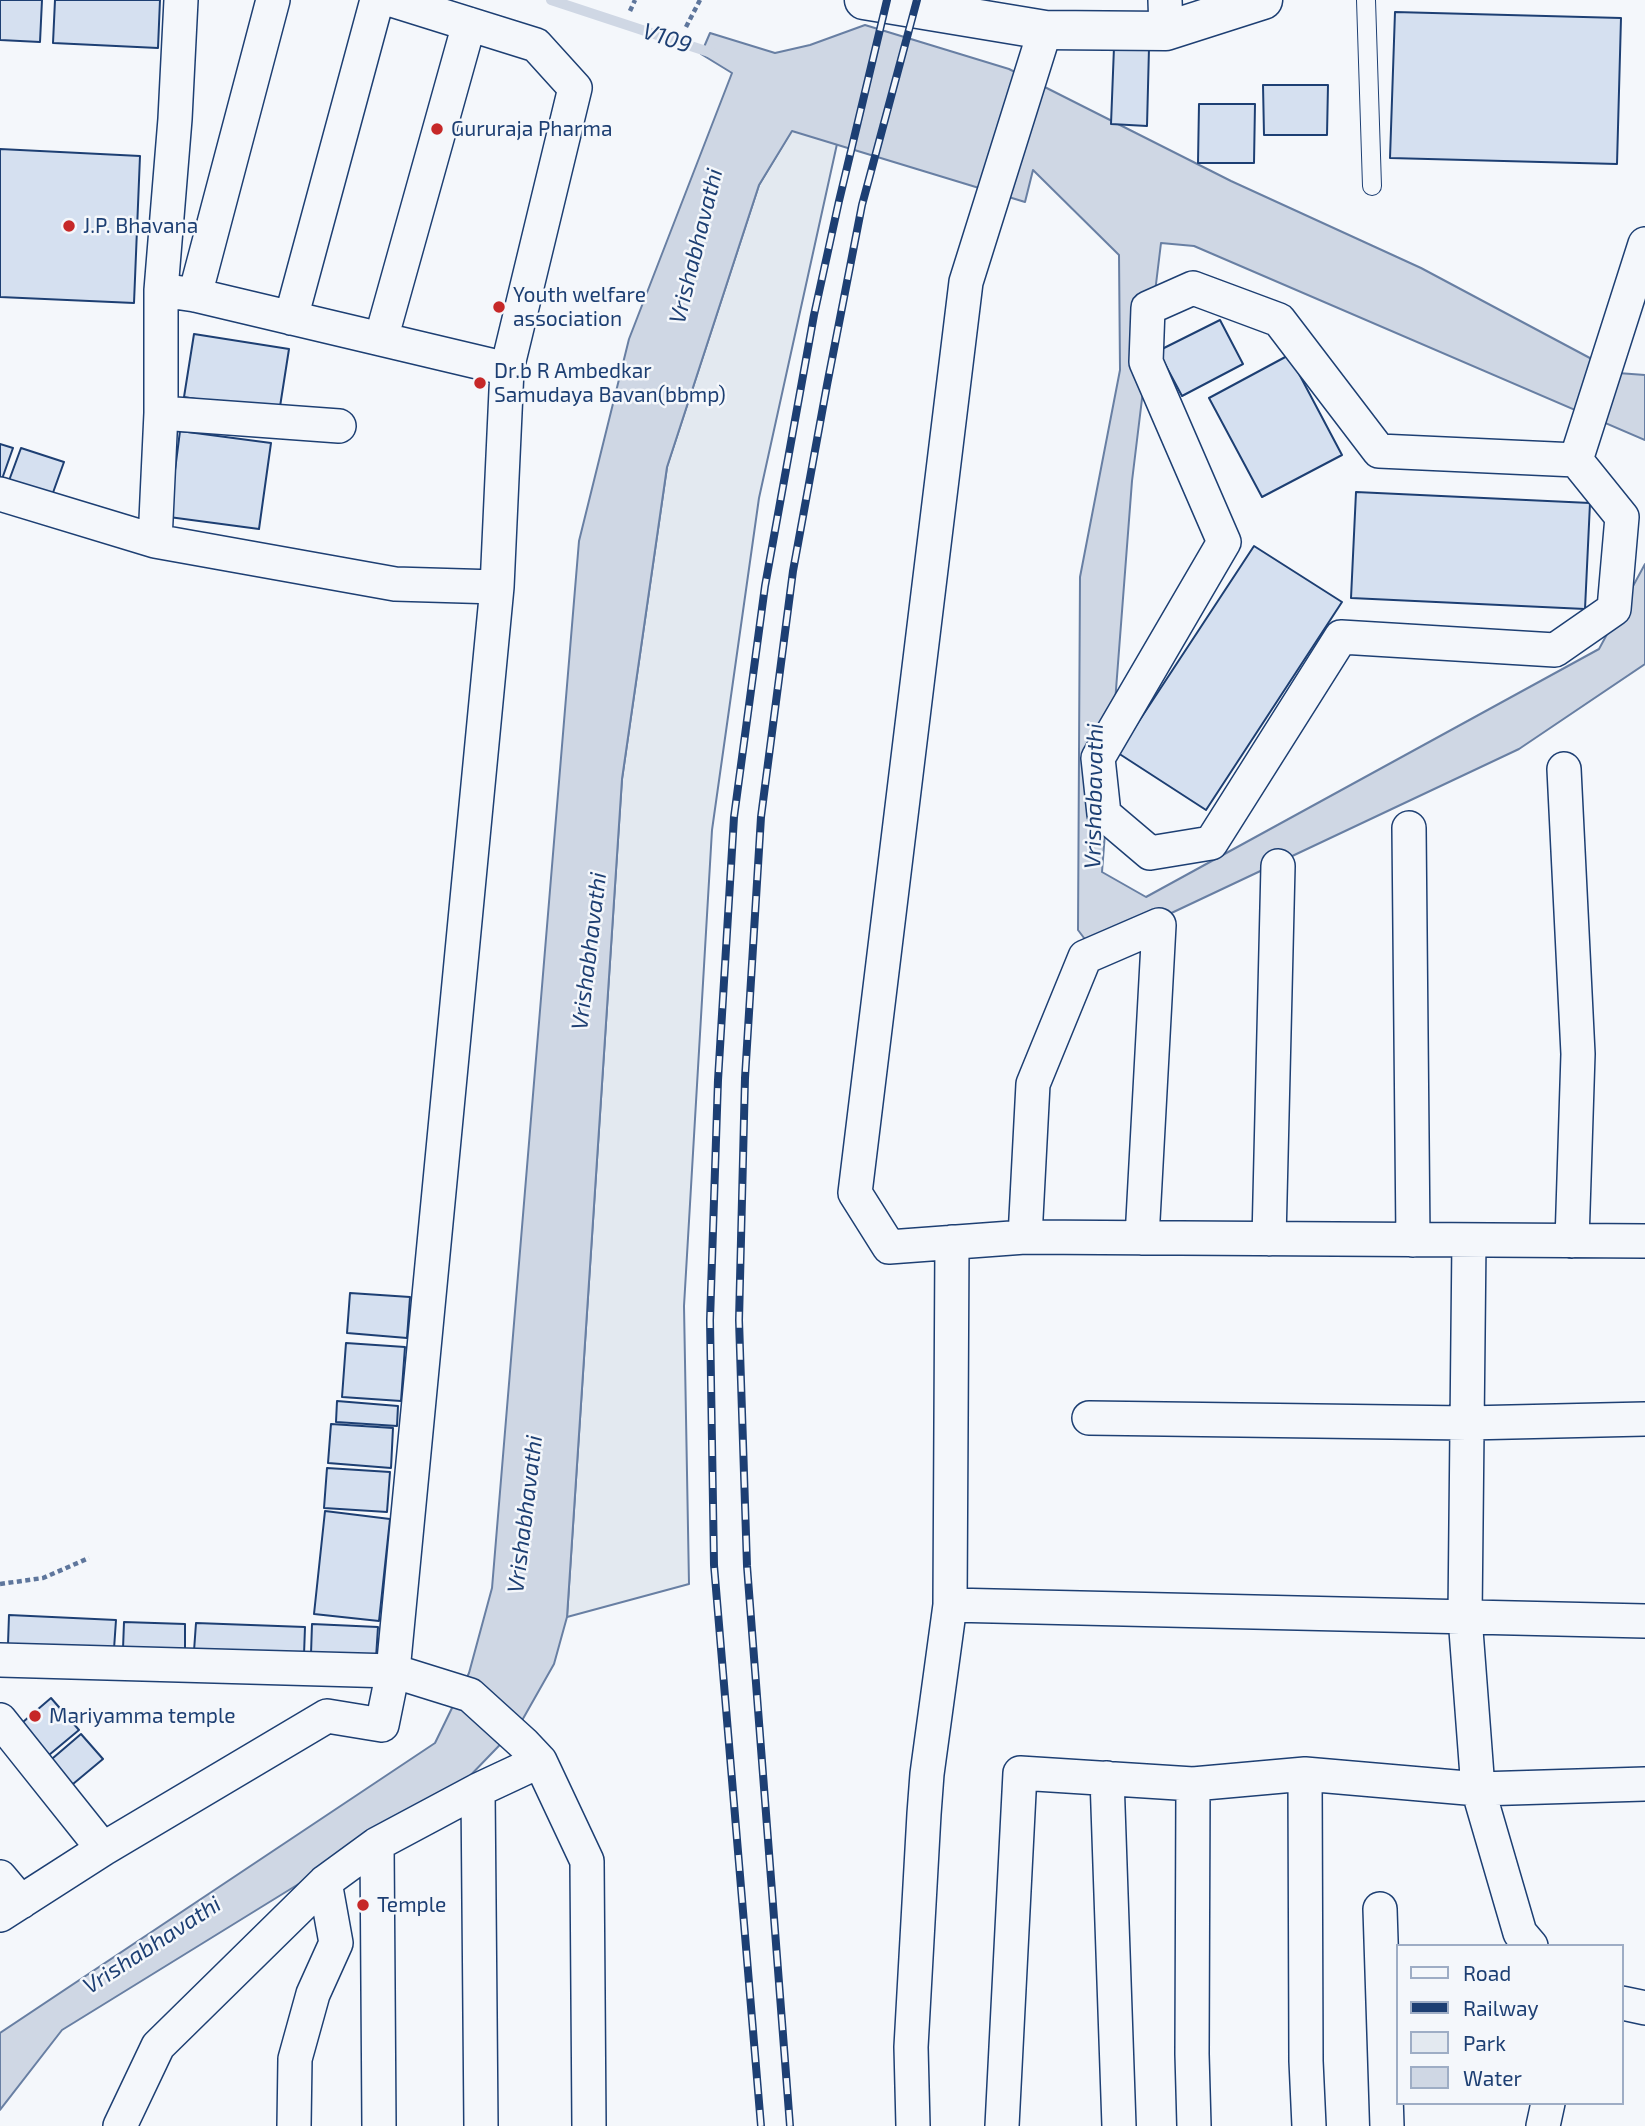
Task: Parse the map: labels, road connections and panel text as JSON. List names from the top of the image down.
{
  "water": ["V109", "Vrishabhavathi", "Vrishabavathi"],
  "places": [
    "Gururaja Pharma",
    "J.P. Bhavana",
    "Youth welfare association",
    "Dr.b R Ambedkar Samudaya Bavan(bbmp)",
    "Mariyamma temple",
    "Temple"
  ],
  "legend": [
    "Road",
    "Railway",
    "Park",
    "Water"
  ]
}
